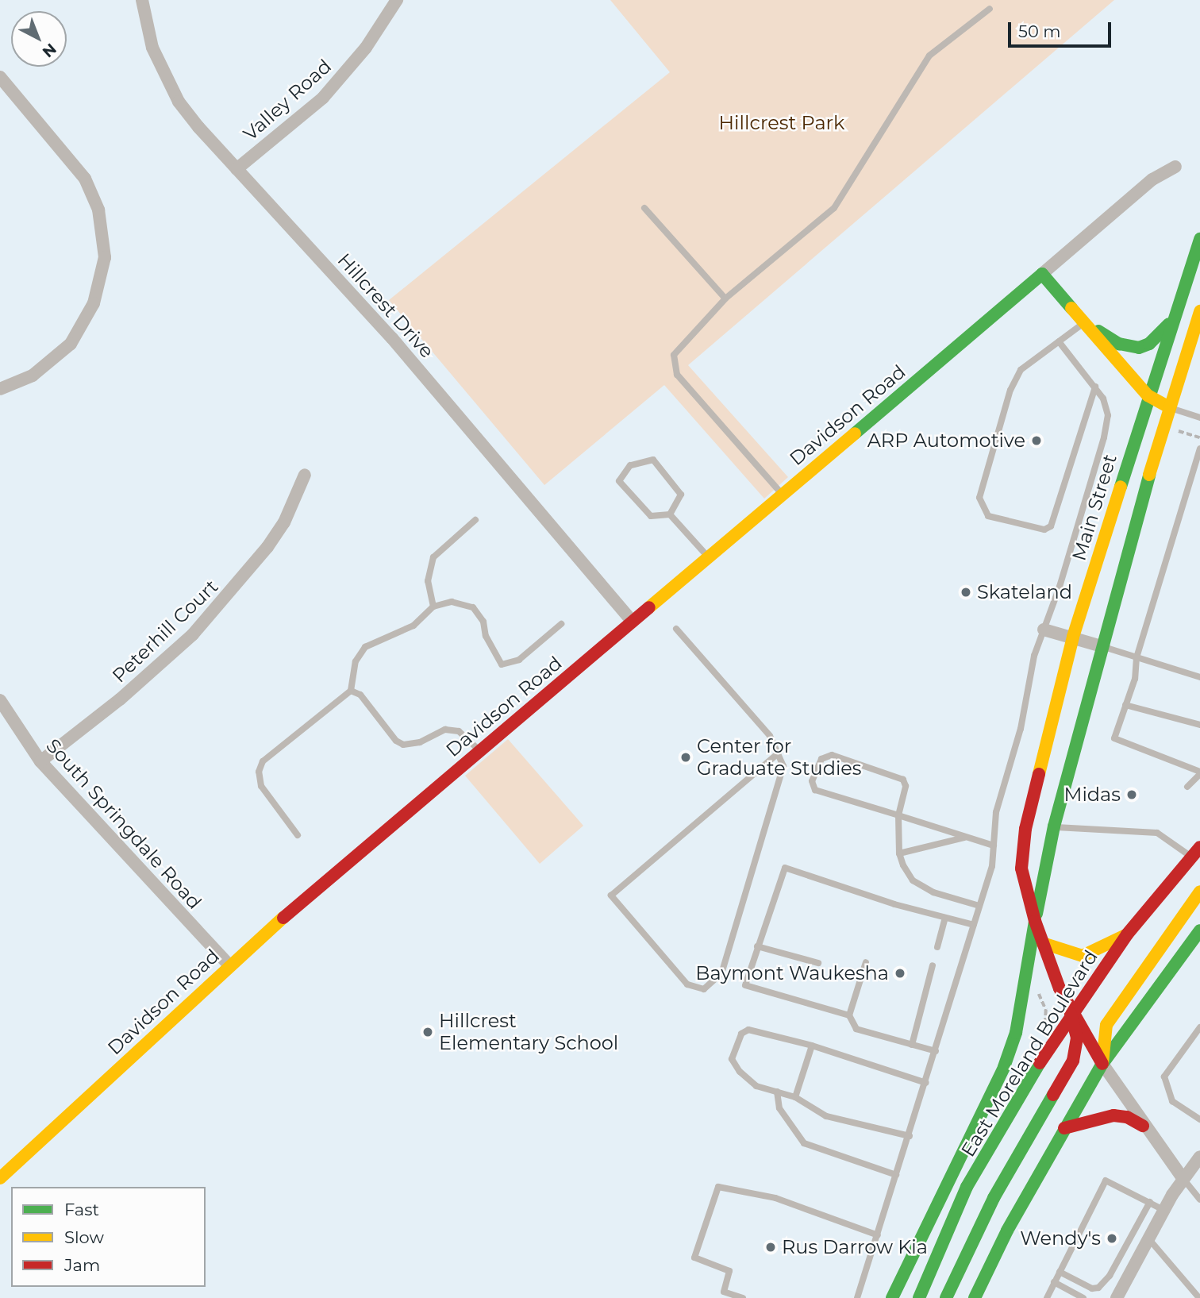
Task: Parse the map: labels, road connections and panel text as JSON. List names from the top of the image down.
{
  "streets": {
    "main road": ["Davidson Road", "Main Street", "East Moreland Boulevard"],
    "street": [
      "Valley Road",
      "Hillcrest Drive",
      "Peterhill Court",
      "South Springdale Road"
    ]
  },
  "crossings": [
    ["Valley Road", "Hillcrest Drive"],
    ["Hillcrest Drive", "Davidson Road"],
    ["Davidson Road", "South Springdale Road"],
    ["Main Street", "East Moreland Boulevard"],
    ["Peterhill Court", "South Springdale Road"]
  ],
  "parks": ["Hillcrest Park"],
  "places": [
    "ARP Automotive",
    "Skateland",
    "Center for Graduate Studies",
    "Midas",
    "Baymont Waukesha",
    "Hillcrest Elementary School",
    "Wendy's",
    "Rus Darrow Kia"
  ],
  "legend": ["Fast", "Slow", "Jam"],
  "scale_bar": "50 m",
  "north": "bottom right"
}
